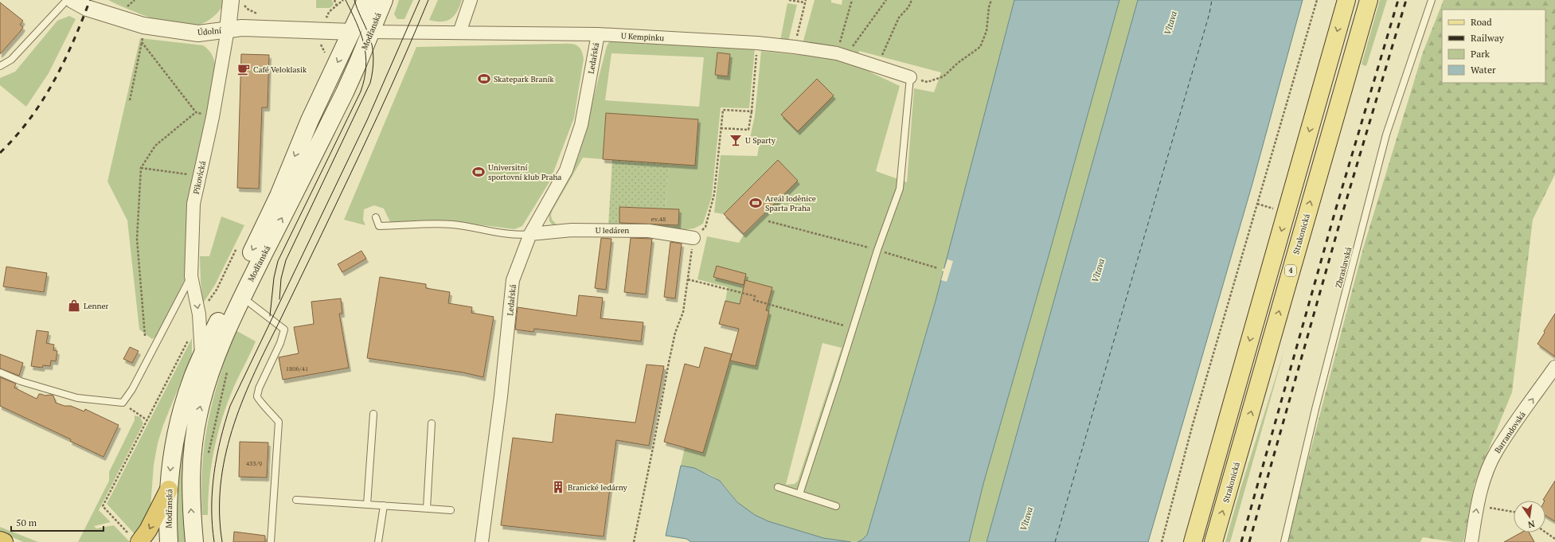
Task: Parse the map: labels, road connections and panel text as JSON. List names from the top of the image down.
{
  "streets": {
    "main road": ["Modřanská", "Strakonická", "4"],
    "street": [
      "Údolní",
      "U Kempinku",
      "Ledařská",
      "Pikovická",
      "U ledáren",
      "Barrandovská"
    ],
    "lane": ["Zbraslavská"]
  },
  "crossings": [
    ["Údolní", "Modřanská"],
    ["Údolní", "Pikovická"],
    ["Modřanská", "U Kempinku"],
    ["Modřanská", "Pikovická"],
    ["U Kempinku", "Ledařská"],
    ["Ledařská", "U ledáren"]
  ],
  "one_way": ["Barrandovská"],
  "water": ["Vltava"],
  "places": {
    "cafe": ["Café Veloklasik"],
    "sports": ["Skatepark Braník", "Universitní sportovní klub Praha", "Areál loděnice Sparta Praha"],
    "bar": ["U Sparty"],
    "shop": ["Lenner"],
    "building": ["Branické ledárny"]
  },
  "house_numbers": ["ev.48", "1806/41", "433/9"],
  "legend": [
    "Road",
    "Railway",
    "Park",
    "Water"
  ],
  "scale_bar": "50 m",
  "north": "bottom"
}
